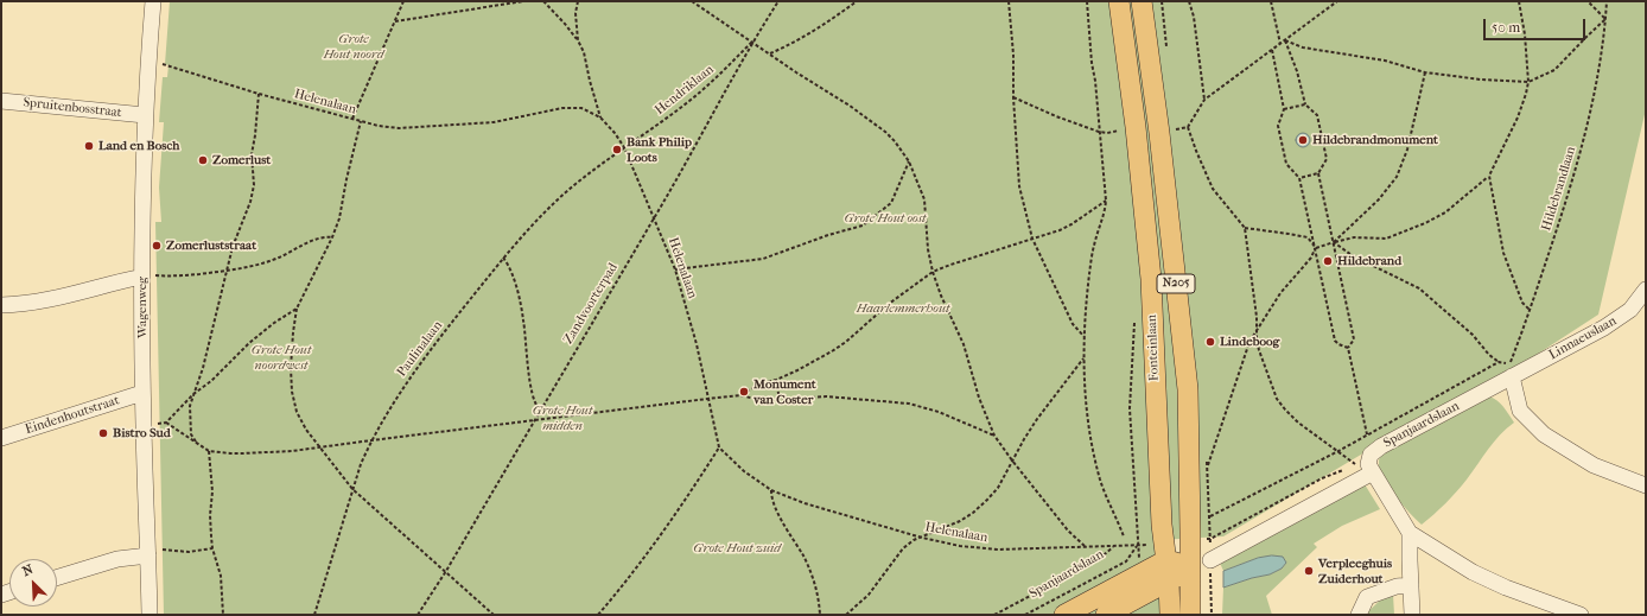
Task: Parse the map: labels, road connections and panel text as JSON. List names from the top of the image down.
{
  "streets": {
    "main road": ["N205", "Fonteinlaan"],
    "street": [
      "Spruitenbosstraat",
      "Wagenweg",
      "Linnaeuslaan",
      "Eindenhoutstraat",
      "Spanjaardslaan"
    ],
    "path": [
      "Hendriklaan",
      "Helenalaan",
      "Hildebrandlaan",
      "Zandvoorterpad",
      "Paulinalaan"
    ]
  },
  "crossings": [
    ["Hendriklaan", "Helenalaan"],
    ["Hendriklaan", "Zandvoorterpad"],
    ["Hendriklaan", "Paulinalaan"],
    ["Helenalaan", "Zandvoorterpad"],
    ["Helenalaan", "Fonteinlaan"],
    ["Helenalaan", "Paulinalaan"],
    ["Helenalaan", "Spanjaardslaan"],
    ["Spruitenbosstraat", "Wagenweg"],
    ["Hildebrandlaan", "Linnaeuslaan"],
    ["Hildebrandlaan", "Spanjaardslaan"],
    ["Wagenweg", "Eindenhoutstraat"],
    ["Linnaeuslaan", "Spanjaardslaan"],
    ["Fonteinlaan", "Spanjaardslaan"]
  ],
  "parks": [
    "Grote Hout noord",
    "Grote Hout oost",
    "Haarlemmerhout",
    "Grote Hout noordwest",
    "Grote Hout midden",
    "Grote Hout zuid"
  ],
  "places": [
    "Hildebrandmonument",
    "Land en Bosch",
    "Bank Philip Loots",
    "Zomerlust",
    "Zomerluststraat",
    "Hildebrand",
    "Lindeboog",
    "Monument van Coster",
    "Bistro Sud",
    "Verpleeghuis Zuiderhout"
  ],
  "scale_bar": "50 m",
  "north": "top left"
}
